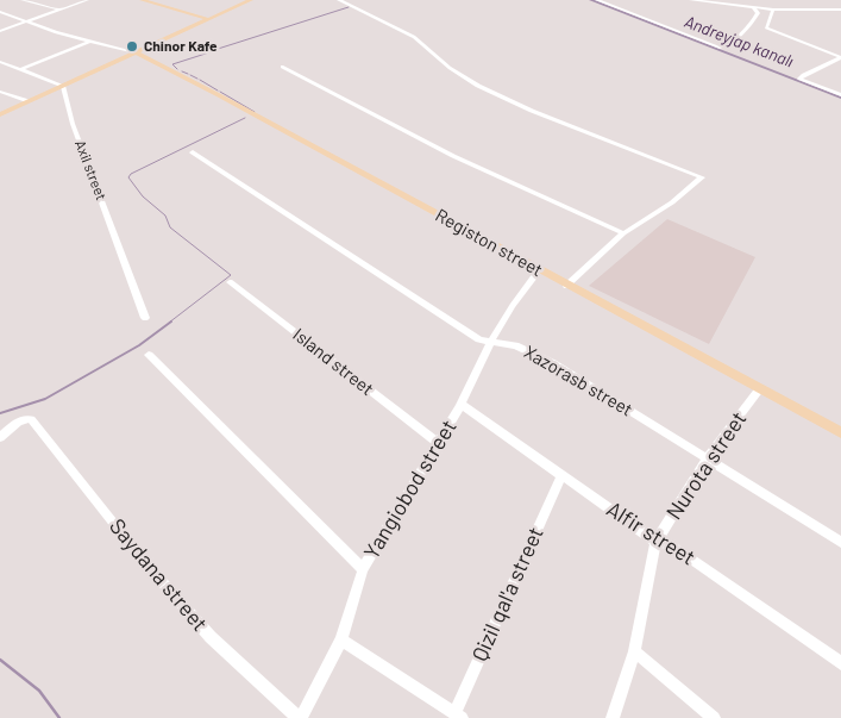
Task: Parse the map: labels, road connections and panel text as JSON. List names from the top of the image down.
{
  "streets": {
    "street": [
      "Axil street",
      "Registon street",
      "Island street",
      "Xazorasb street",
      "Nurota street",
      "Yangiobod street",
      "Alfir street",
      "Saydana street",
      "Qizil qal'a street"
    ]
  },
  "crossings": [
    ["Registon street", "Nurota street"],
    ["Registon street", "Yangiobod street"],
    ["Island street", "Yangiobod street"],
    ["Xazorasb street", "Nurota street"],
    ["Xazorasb street", "Yangiobod street"],
    ["Nurota street", "Alfir street"],
    ["Yangiobod street", "Alfir street"],
    ["Yangiobod street", "Saydana street"],
    ["Alfir street", "Qizil qal'a street"]
  ],
  "water": ["Andreyjap kanalı"],
  "places": ["Chinor Kafe"]
}
